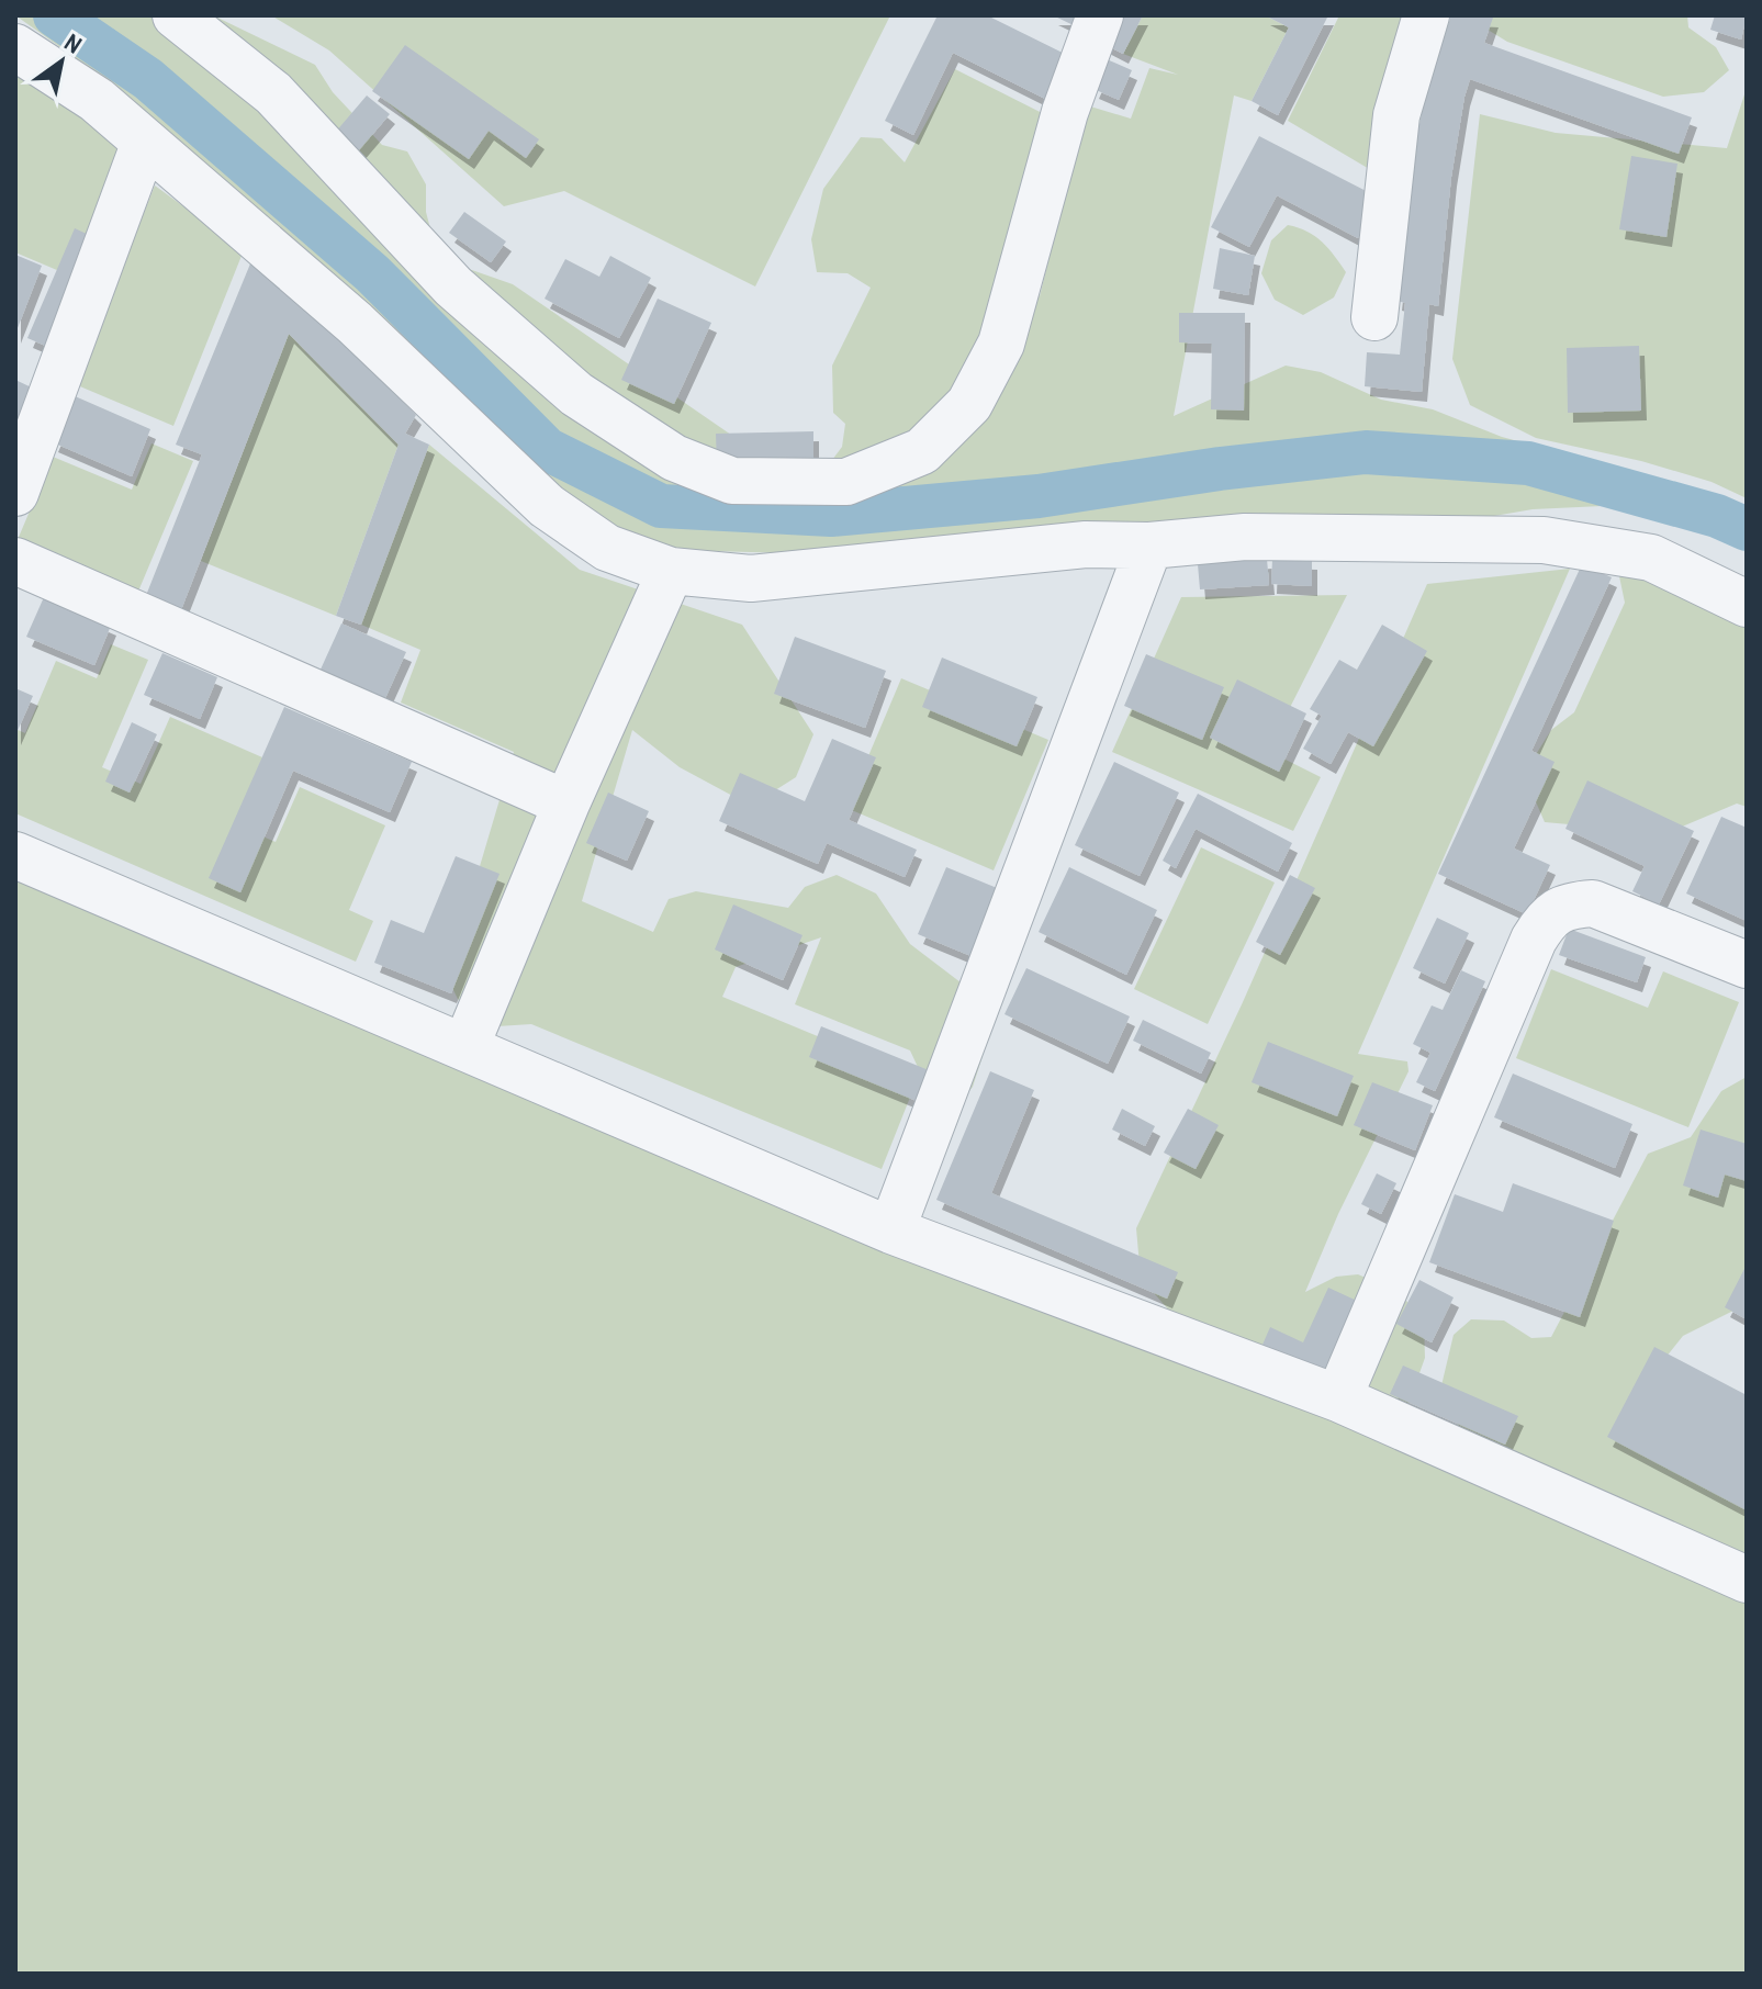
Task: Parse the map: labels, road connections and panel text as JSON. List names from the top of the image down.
{
  "north": "top right"
}
